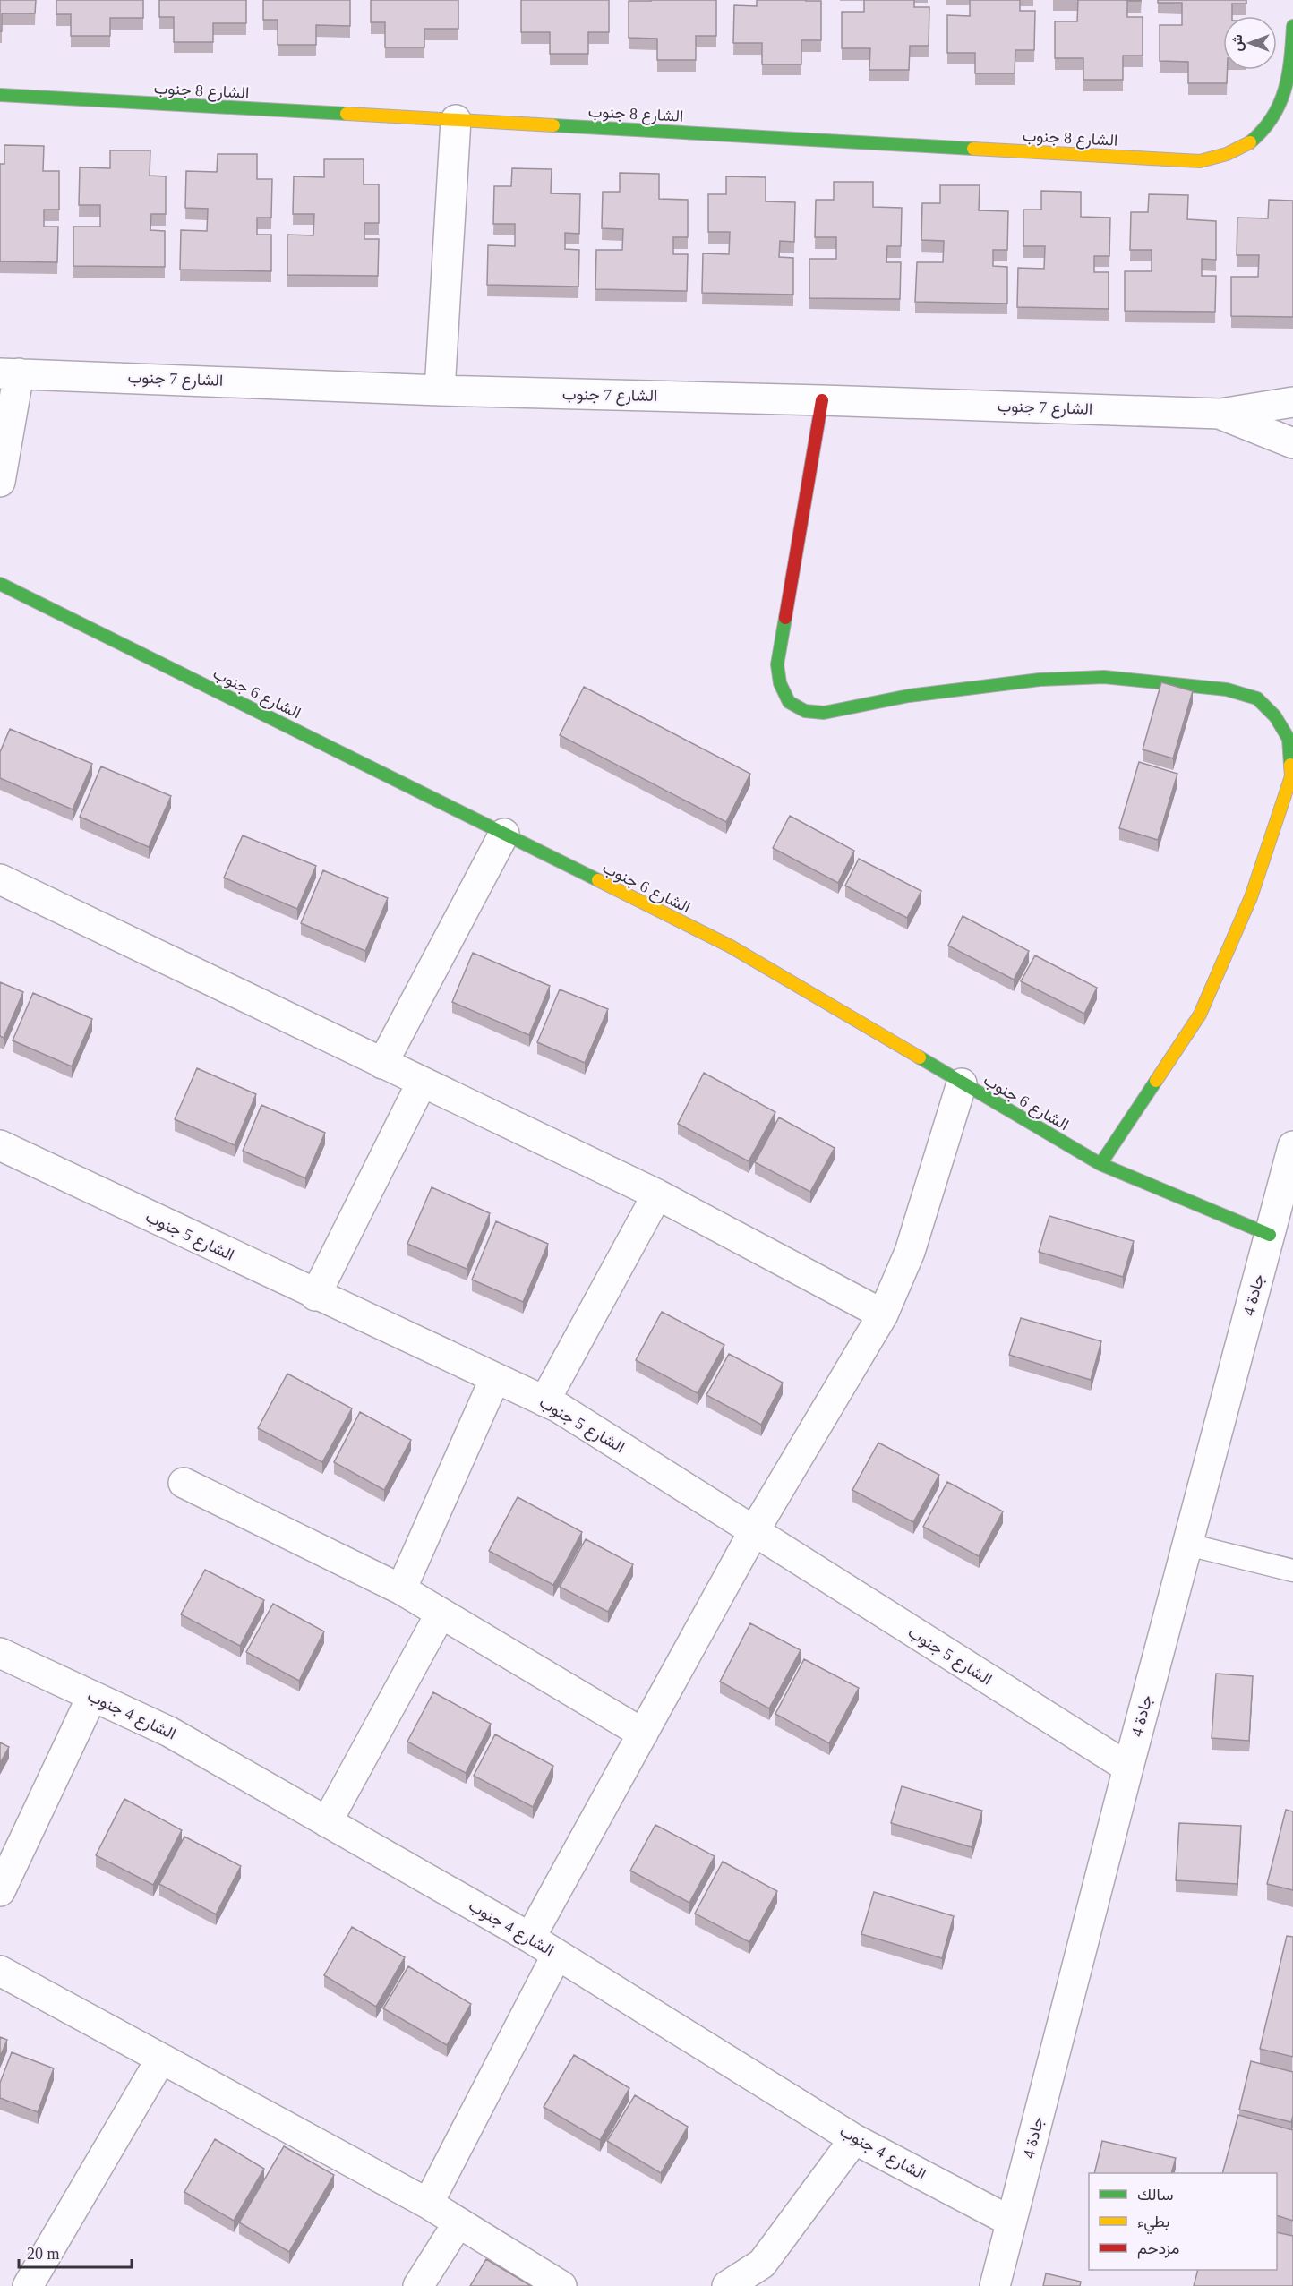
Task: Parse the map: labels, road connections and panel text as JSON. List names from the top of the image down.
{
  "streets": {
    "street": [
      "الشارع 8 جنوب",
      "الشارع 7 جنوب",
      "الشارع 6 جنوب",
      "الشارع 5 جنوب",
      "جادة 4",
      "الشارع 4 جنوب"
    ]
  },
  "crossings": [
    ["الشارع 6 جنوب", "جادة 4"],
    ["الشارع 5 جنوب", "جادة 4"],
    ["جادة 4", "الشارع 4 جنوب"]
  ],
  "legend": ["سالك", "بطيء", "مزدحم"],
  "scale_bar": "20 m",
  "north": "left"
}
